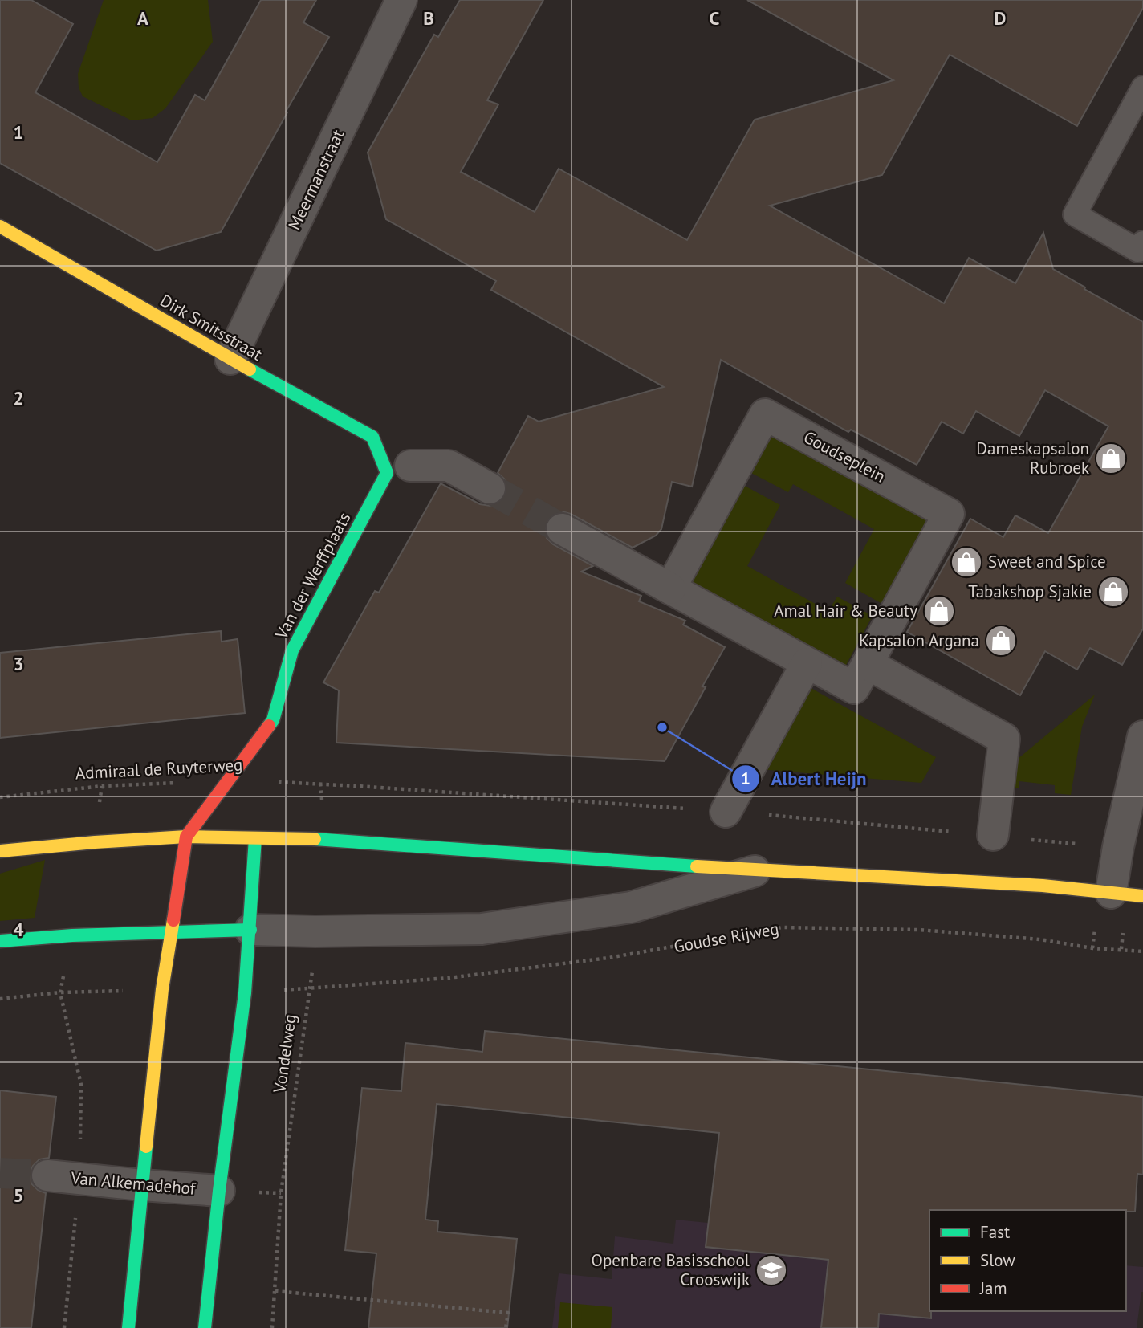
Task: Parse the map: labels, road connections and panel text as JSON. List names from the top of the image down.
{
  "streets": {
    "street": [
      "Meermanstraat",
      "Dirk Smitsstraat",
      "Goudseplein",
      "Van der Werffplaats",
      "Van Alkemadehof"
    ],
    "path": ["Admiraal de Ruyterweg", "Goudse Rijweg", "Vondelweg"]
  },
  "crossings": [
    ["Meermanstraat", "Dirk Smitsstraat"],
    ["Dirk Smitsstraat", "Van der Werffplaats"],
    ["Van der Werffplaats", "Admiraal de Ruyterweg"],
    ["Goudse Rijweg", "Vondelweg"]
  ],
  "places": {
    "shop": [
      "Dameskapsalon Rubroek",
      "Sweet and Spice",
      "Tabakshop Sjakie",
      "Amal Hair & Beauty",
      "Kapsalon Argana"
    ],
    "other": ["Albert Heijn"],
    "school or university": ["Openbare Basisschool Crooswijk"]
  },
  "legend": ["Fast", "Slow", "Jam"],
  "grid": {
    "columns": [
      "A",
      "B",
      "C",
      "D"
    ],
    "rows": [
      "1",
      "2",
      "3",
      "4",
      "5"
    ]
  }
}
